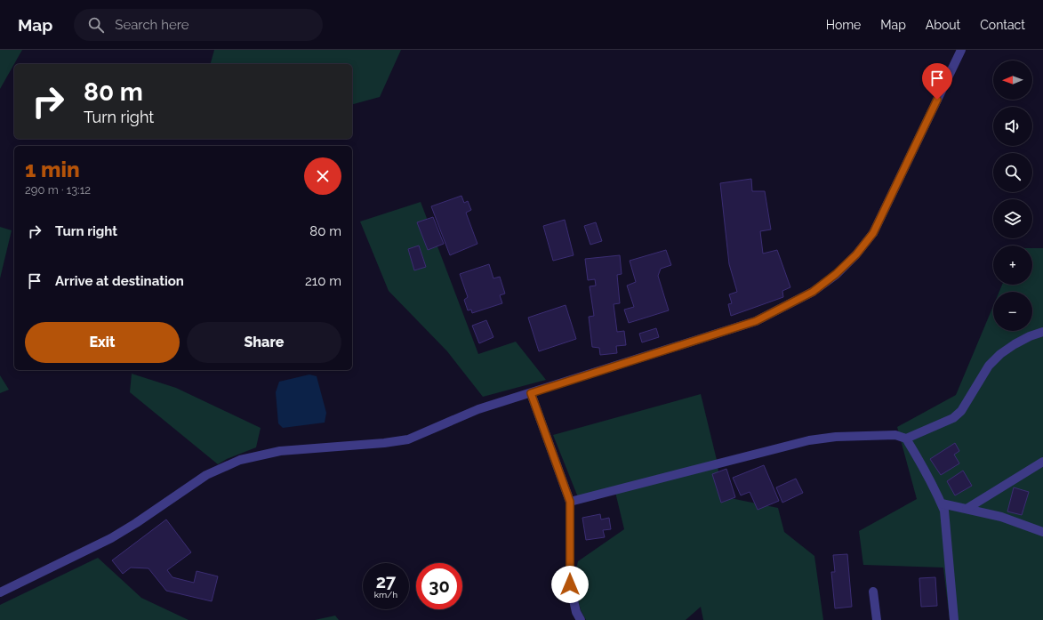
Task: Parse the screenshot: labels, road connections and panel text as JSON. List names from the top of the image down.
{
  "north": "left",
  "page": {
    "header": "Map",
    "search": "Search here",
    "nav": [
      "Home",
      "Map",
      "About",
      "Contact"
    ],
    "map_buttons": ["+", "−"],
    "turn": ["80 m", "Turn right"],
    "heading": ["1 min", "290 m · 13:12"],
    "list": [
      {
        "name": "Turn right",
        "value": "80 m"
      },
      {
        "name": "Arrive at destination",
        "value": "210 m"
      }
    ],
    "buttons": ["Exit", "Share"],
    "speed": "27 km/h",
    "limit": "30"
  }
}
